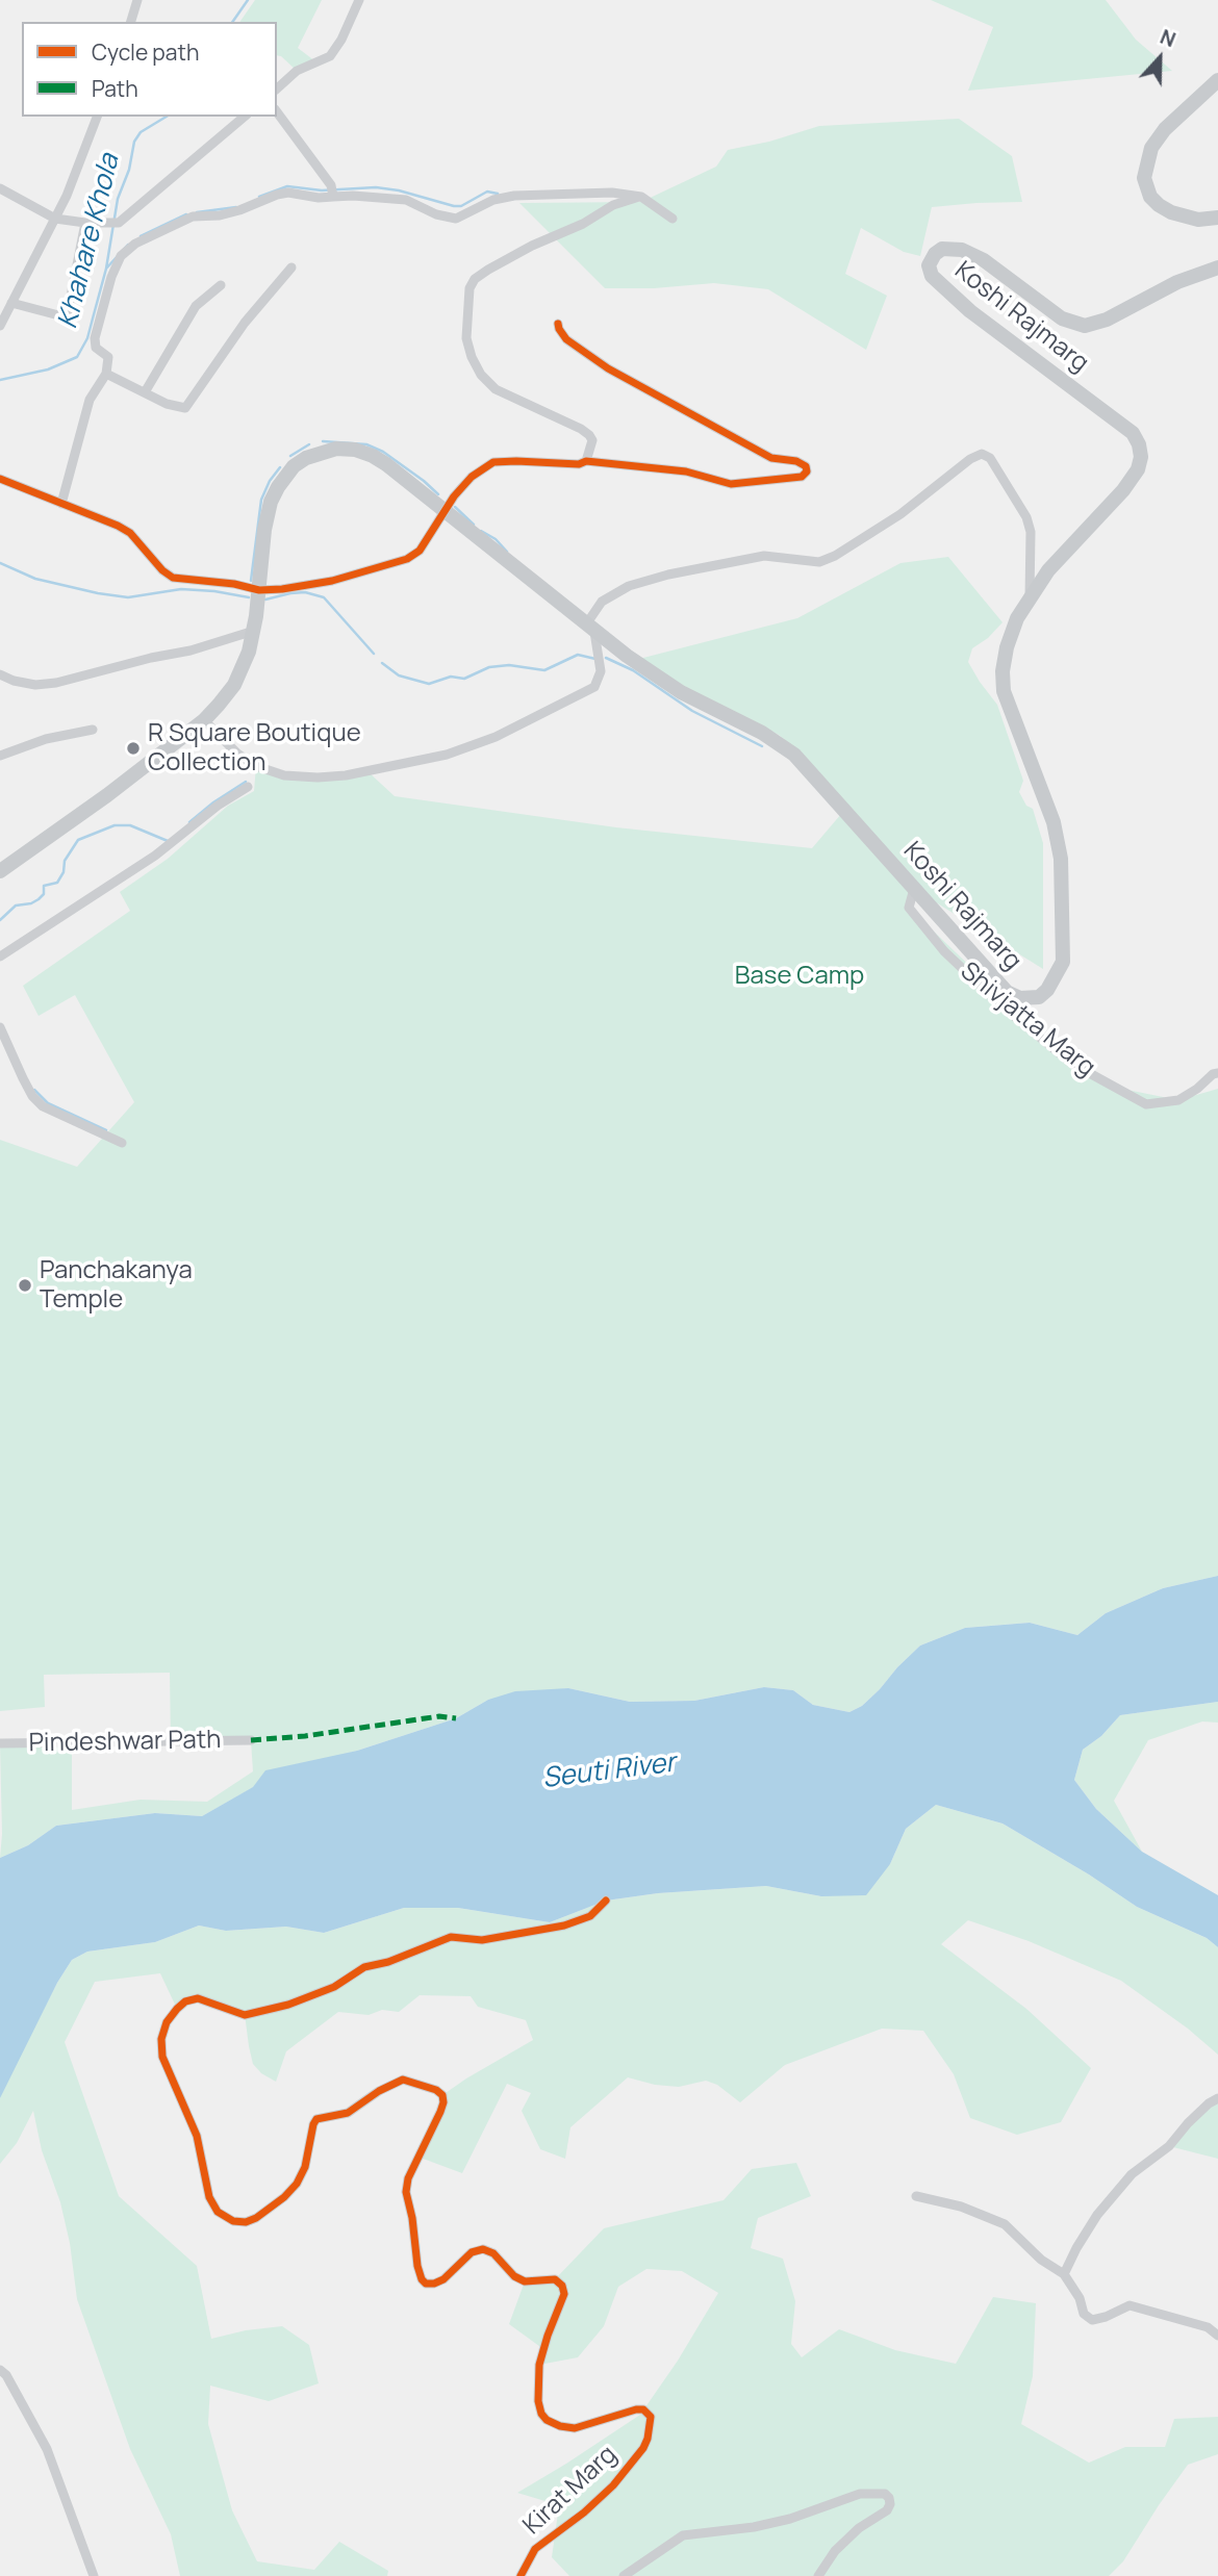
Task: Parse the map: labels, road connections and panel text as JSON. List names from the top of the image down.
{
  "streets": {
    "main road": ["Koshi Rajmarg"],
    "street": ["Shivjatta Marg", "Pindeshwar Path", "Kirat Marg"]
  },
  "crossings": [
    ["Koshi Rajmarg", "Shivjatta Marg"]
  ],
  "water": ["Khahare Khola", "Seuti River"],
  "parks": ["Base Camp"],
  "places": ["R Square Boutique Collection", "Panchakanya Temple"],
  "legend": ["Cycle path", "Path"],
  "north": "top"
}
